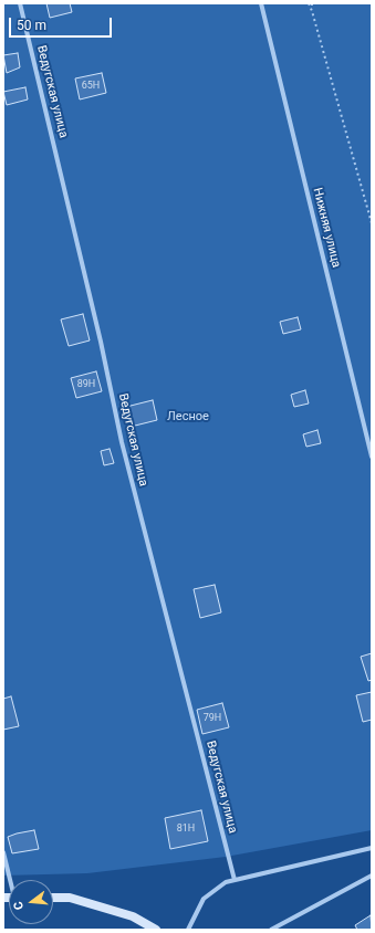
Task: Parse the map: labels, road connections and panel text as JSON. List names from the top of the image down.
{
  "streets": {
    "street": ["Ведугская улица", "Нижняя улица"]
  },
  "parks": ["Лесное"],
  "house_numbers": [
    "65Н",
    "89Н",
    "79Н",
    "81Н"
  ],
  "scale_bar": "50 m",
  "north": "left"
}
